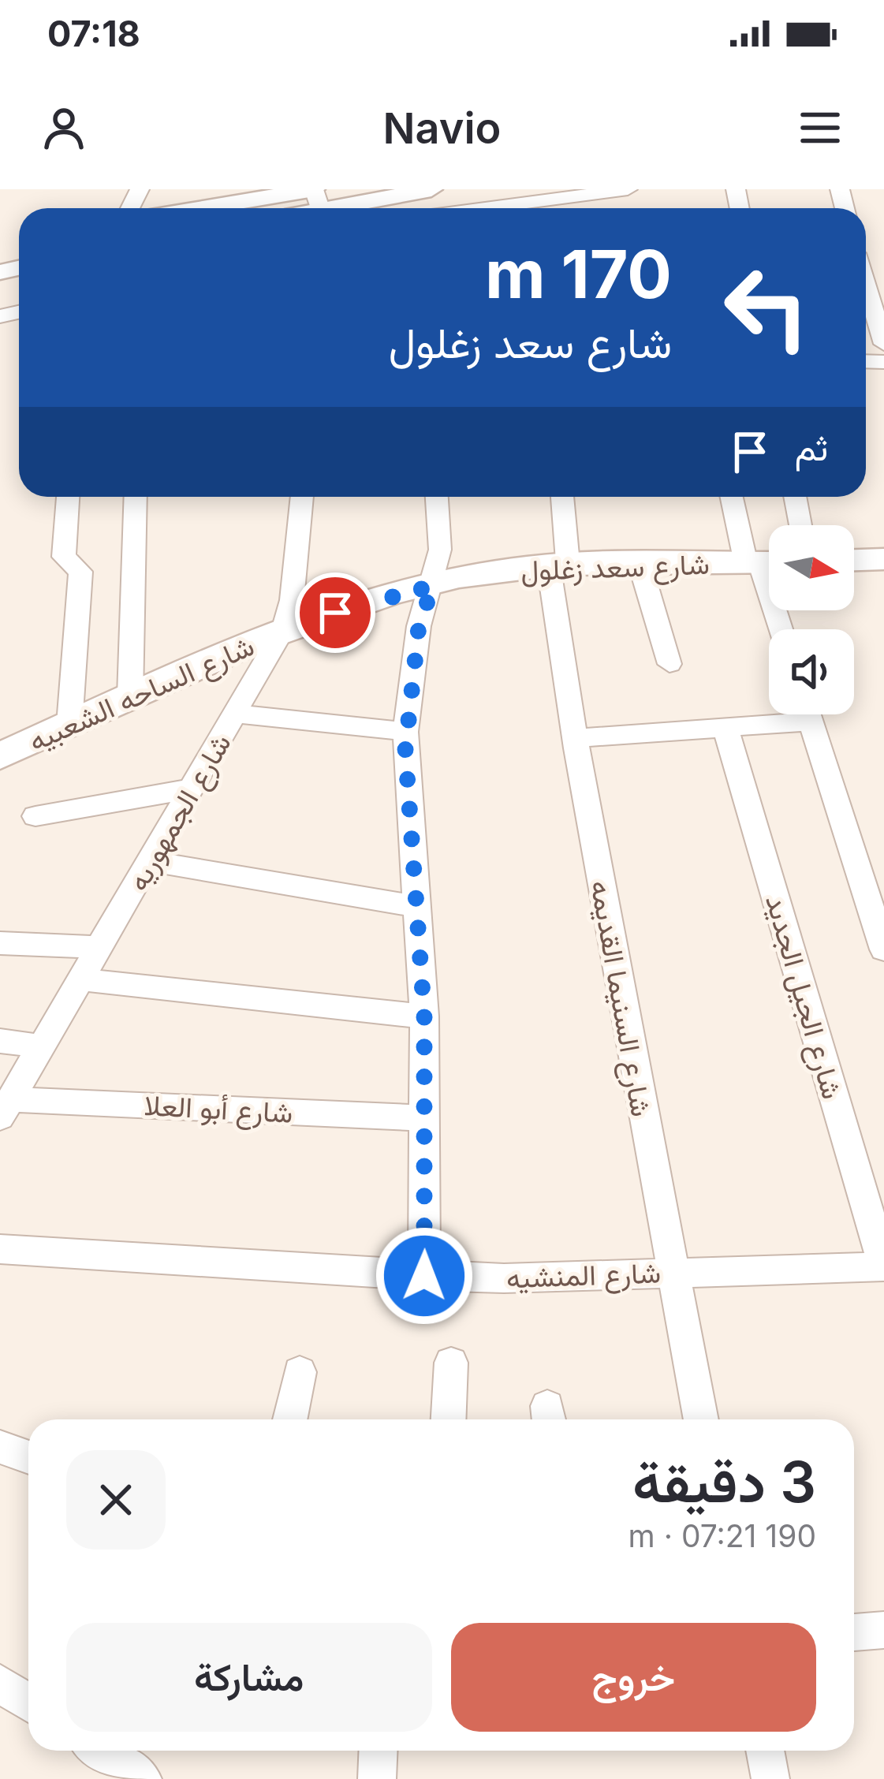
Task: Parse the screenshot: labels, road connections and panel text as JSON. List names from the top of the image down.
{
  "streets": {
    "main road": ["شارع سعد زغلول", "شارع الساحه الشعبيه"],
    "street": [
      "شارع الجمهوريه",
      "شارع الجيل الجديد",
      "شارع السنيما القديمه",
      "شارع أبو العلا",
      "شارع المنشيه"
    ]
  },
  "crossings": [
    ["شارع سعد زغلول", "شارع الساحه الشعبيه"],
    ["شارع سعد زغلول", "شارع الجمهوريه"],
    ["شارع سعد زغلول", "شارع السنيما القديمه"],
    ["شارع الساحه الشعبيه", "شارع الجمهوريه"],
    ["شارع الجمهوريه", "شارع أبو العلا"],
    ["شارع الجيل الجديد", "شارع المنشيه"],
    ["شارع السنيما القديمه", "شارع المنشيه"]
  ],
  "north": "right",
  "page": {
    "status": "07:18",
    "header": "Navio",
    "turn": ["170 m", "شارع سعد زغلول"],
    "then": "ثم",
    "heading": ["3 دقيقة", "190 m · 07:21"],
    "buttons": ["خروج", "مشاركة"]
  }
}
